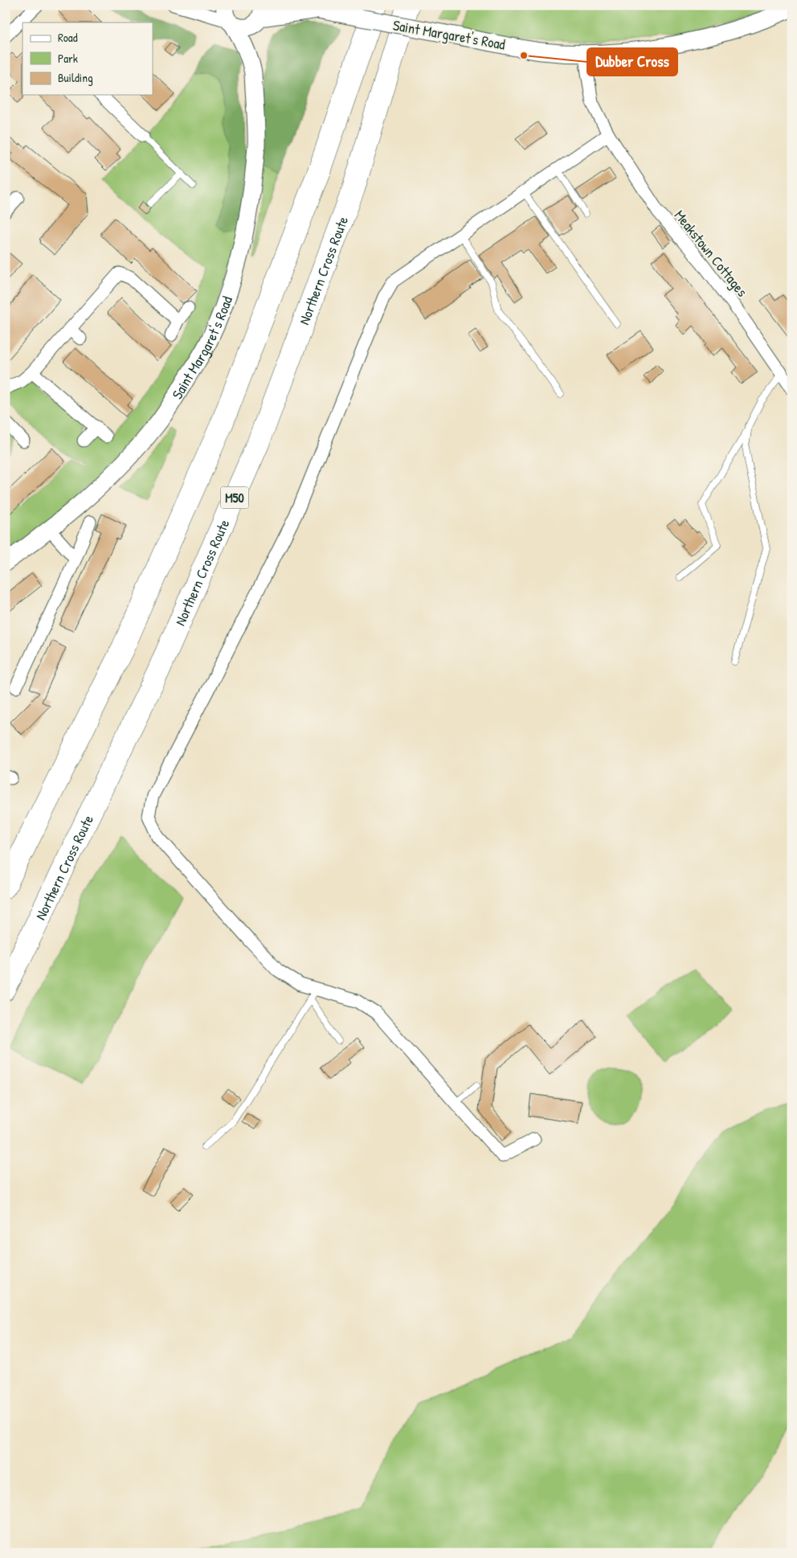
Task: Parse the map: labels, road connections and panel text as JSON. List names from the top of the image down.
{
  "streets": {
    "highway": ["Northern Cross Route", "M50"],
    "main road": ["Saint Margaret's Road"],
    "street": ["Meakstown Cottages"]
  },
  "crossings": [
    ["Saint Margaret's Road", "Meakstown Cottages"]
  ],
  "places": ["Dubber Cross"],
  "legend": ["Road", "Park", "Building"]
}
